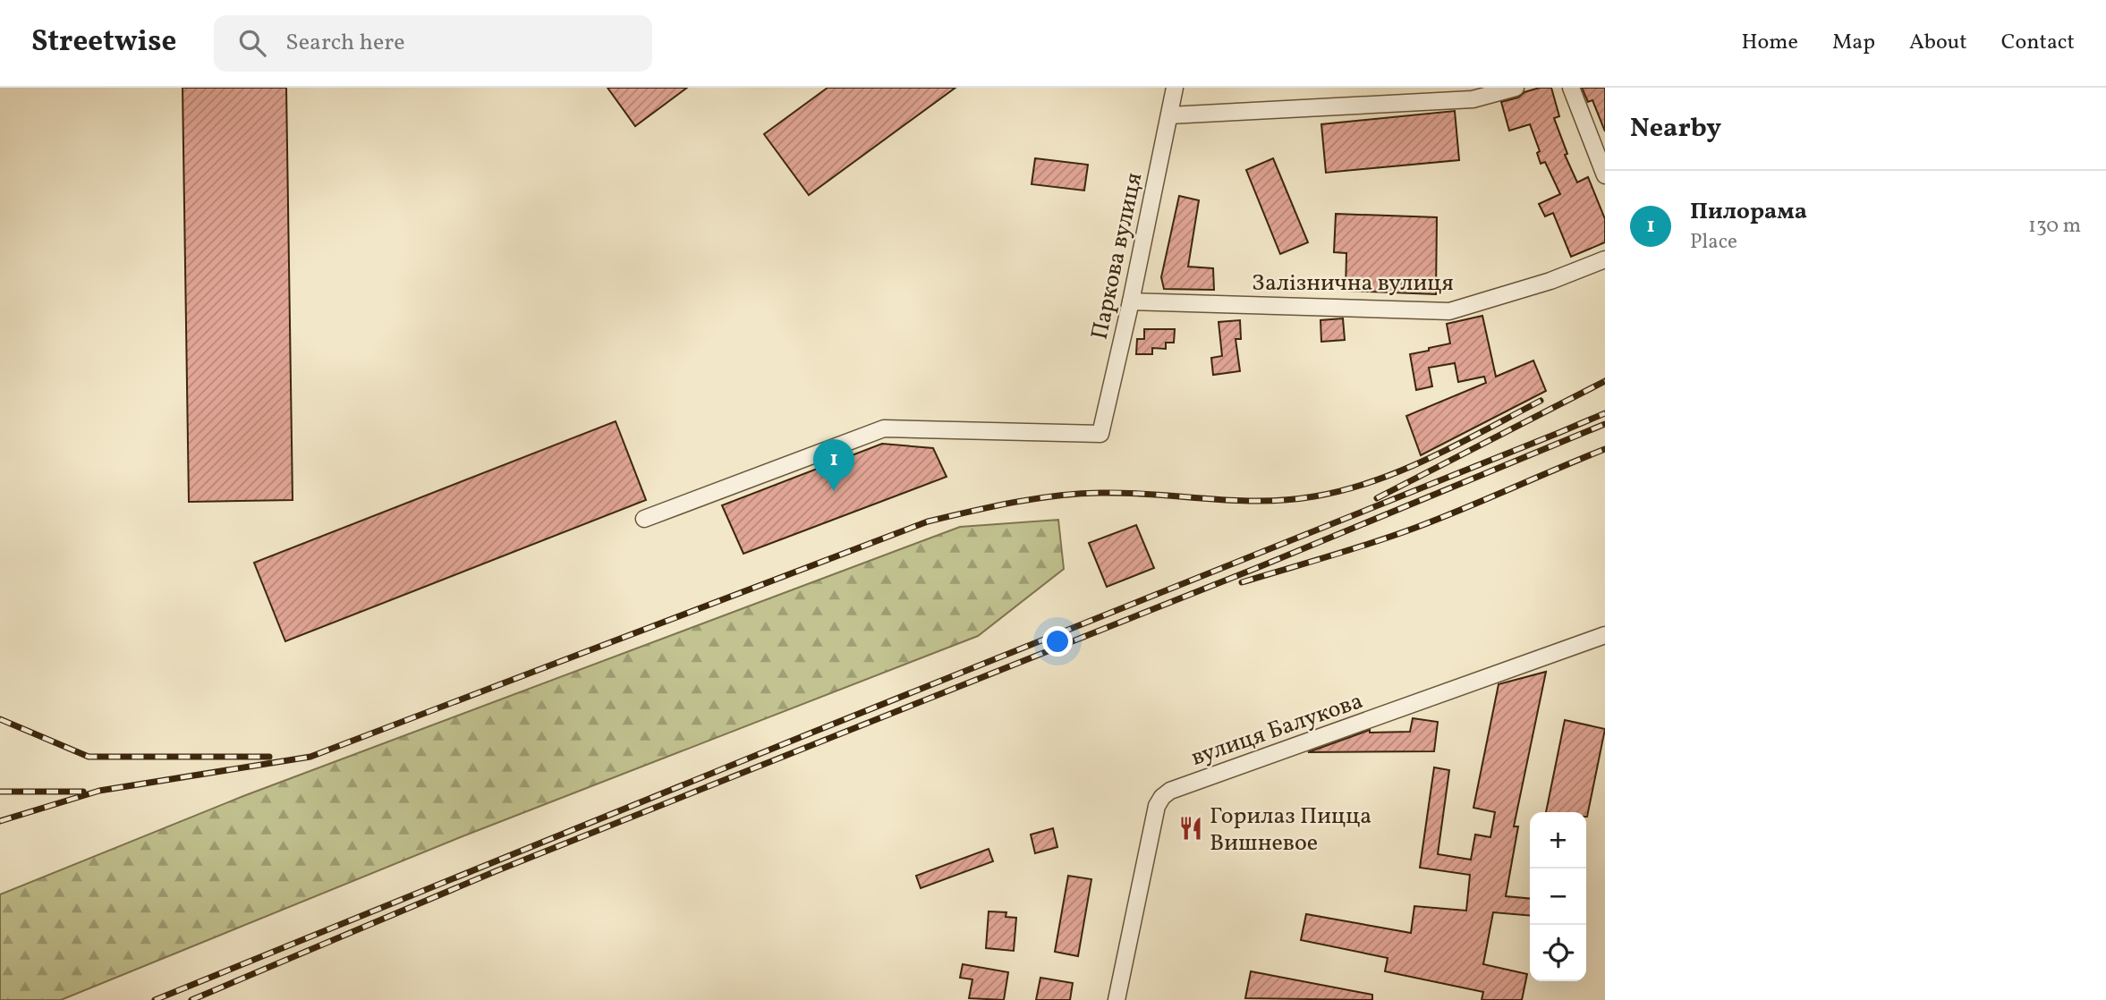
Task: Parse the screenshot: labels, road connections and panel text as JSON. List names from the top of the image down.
{
  "streets": {
    "street": ["Паркова вулиця", "Залізнична вулиця", "вулиця Балукова"]
  },
  "crossings": [
    ["Паркова вулиця", "Залізнична вулиця"]
  ],
  "places": {
    "restaurant": ["Горилаз Пицца Вишневое"]
  },
  "page": {
    "header": "Streetwise",
    "search": "Search here",
    "nav": [
      "Home",
      "Map",
      "About",
      "Contact"
    ],
    "heading": "Nearby",
    "list": [
      {
        "mark": "1",
        "name": "Пилорама",
        "note": "Place",
        "value": "130 m"
      }
    ],
    "pins": "1",
    "map_buttons": ["+", "−"]
  }
}
